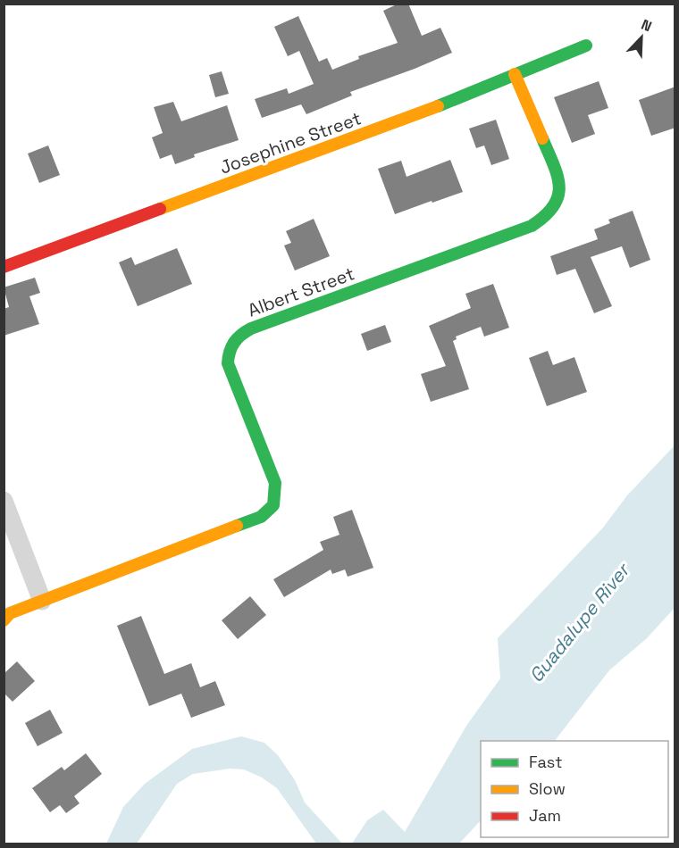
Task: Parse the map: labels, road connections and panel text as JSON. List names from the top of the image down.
{
  "streets": {
    "street": ["Josephine Street", "Albert Street"]
  },
  "crossings": [
    ["Josephine Street", "Albert Street"]
  ],
  "water": ["Guadalupe River"],
  "legend": ["Fast", "Slow", "Jam"],
  "north": "top right"
}
